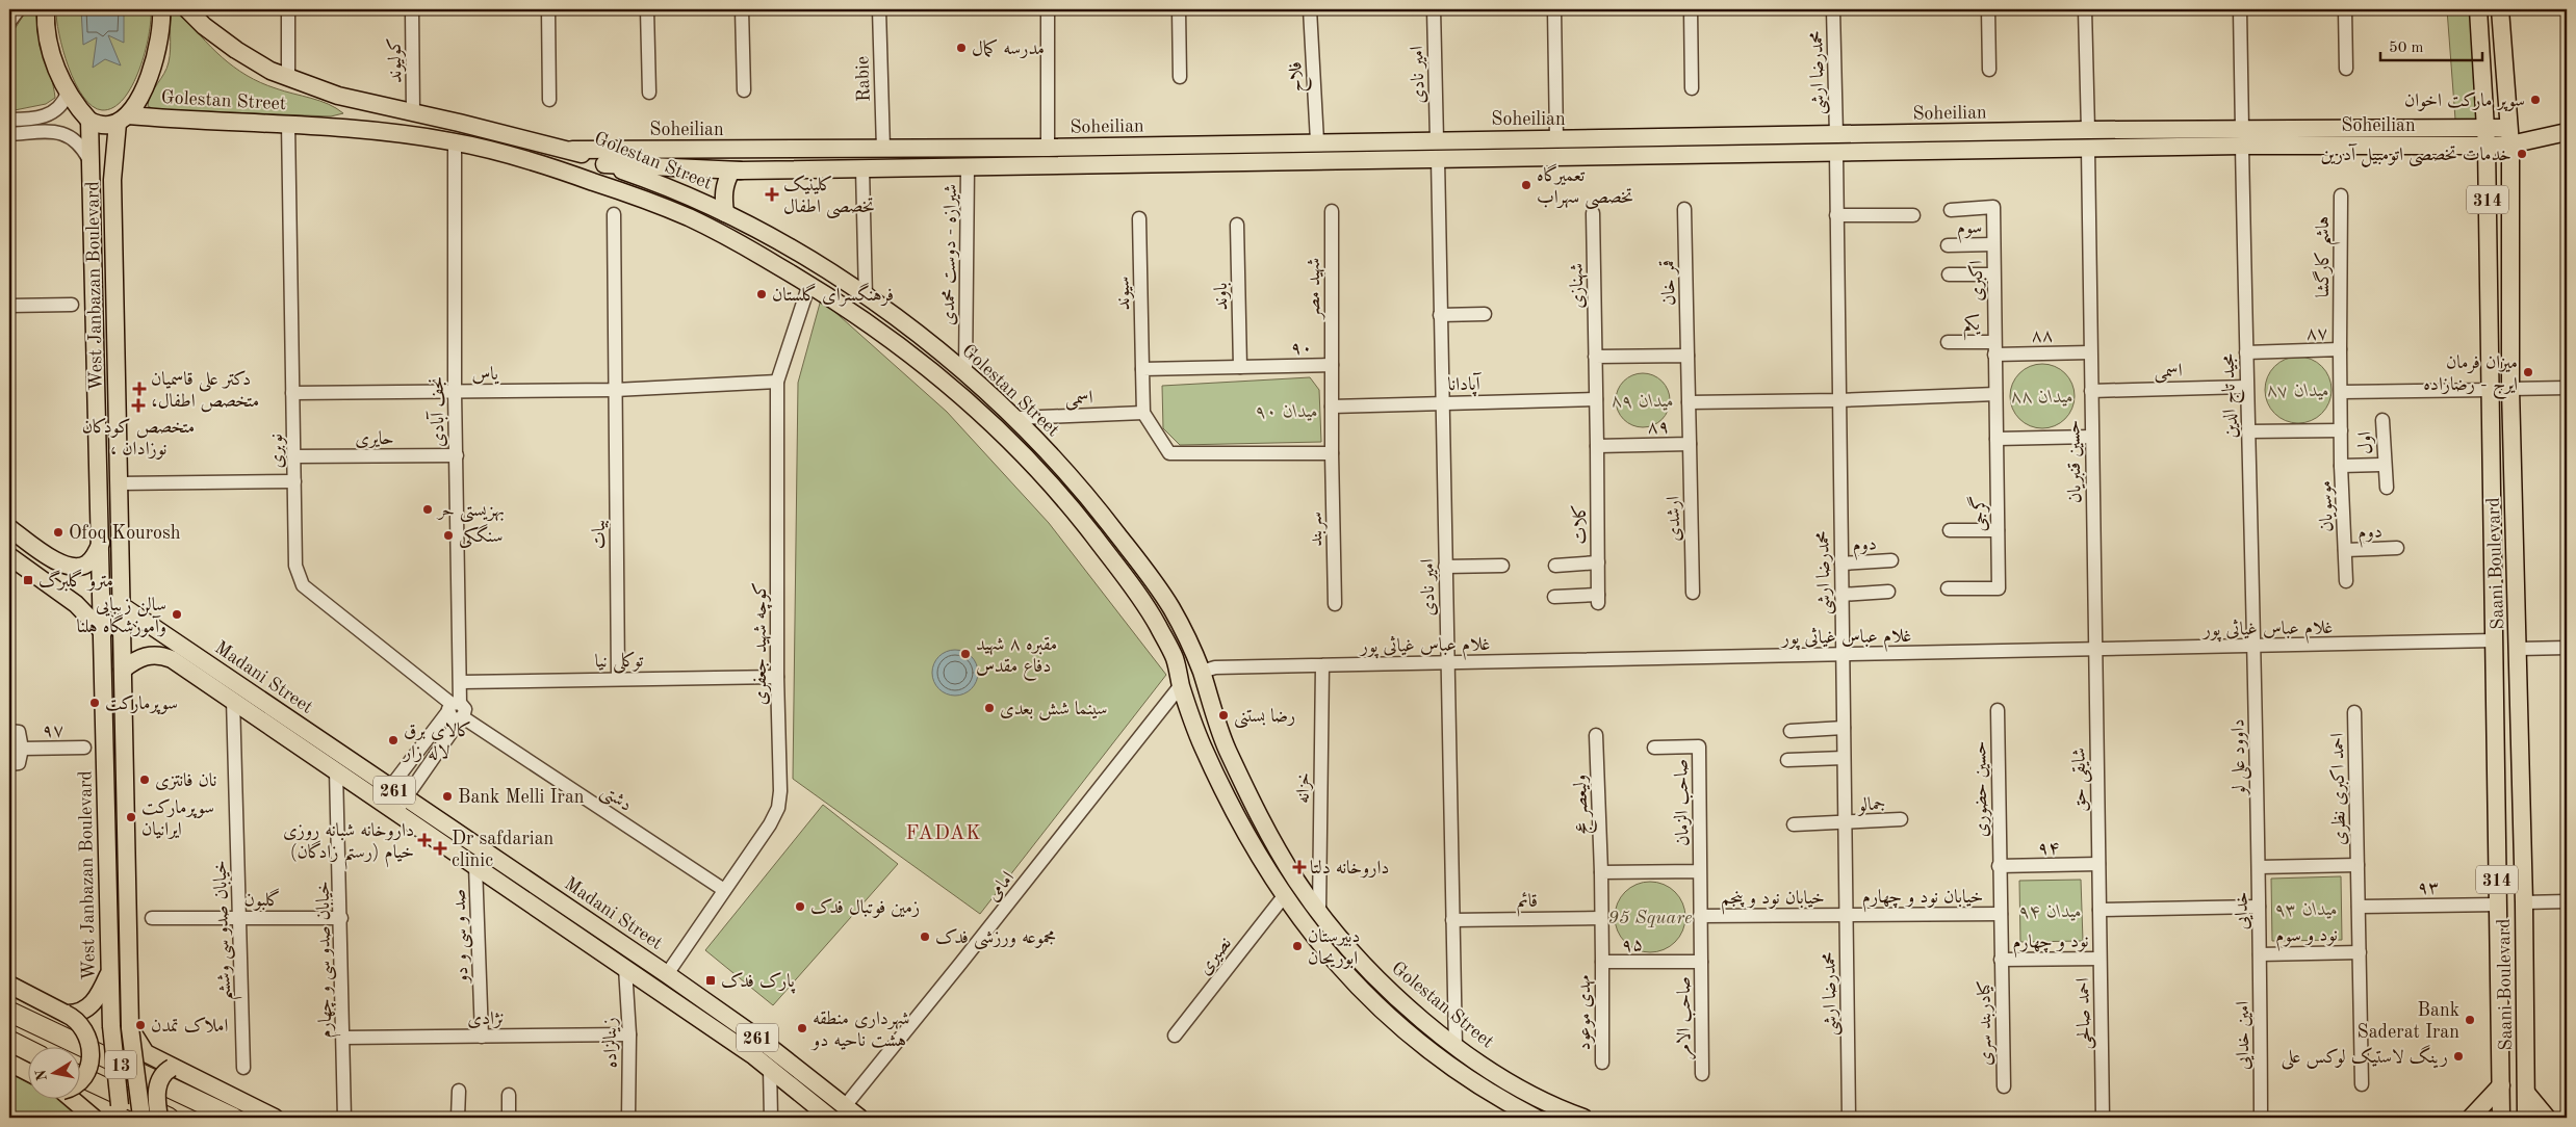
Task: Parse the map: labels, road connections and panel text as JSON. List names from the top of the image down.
{
  "streets": {
    "highway": ["13"],
    "main road": [
      "Golestan Street",
      "Soheilian",
      "314",
      "West Janbazan Boulevard",
      "Saani Boulevard",
      "Madani Street",
      "261"
    ],
    "street": [
      "کولیوند",
      "محمدرضا ارشی",
      "امیر نادی",
      "فلاح",
      "Rabie",
      "سوم",
      "شیرازه - دوست محمدی",
      "هاشم کارگشا",
      "اکبری",
      "قمر خان",
      "شهنازی",
      "شهید مصر",
      "سیوند",
      "باوند",
      "یکم",
      "۸۷",
      "۸۸",
      "۹۰",
      "اسمی",
      "یاس",
      "آپادانا",
      "مجید تاج الدین",
      "نجف آبادی",
      "۸۹",
      "حایری",
      "اول",
      "نوبری",
      "حسین قنبریان",
      "موسویان",
      "گرجی",
      "ارشدی",
      "کلات",
      "سربند",
      "دوم",
      "بیات",
      "غلام عباس غیاثی ‌پور",
      "کوچه شهید جعفری",
      "توکلی نیا",
      "۹۷",
      "داوود علی لو",
      "شایقی حق",
      "خزانه",
      "حسین حضوری",
      "احمد اکبری نظری",
      "دشتی",
      "صاحب الزمان",
      "جمالو",
      "ولیعصر عج",
      "۹۴",
      "امامی",
      "۹۳",
      "خیابان نود و چهارم",
      "خیابان نود و پنجم",
      "گلبون",
      "قائم",
      "خدایی",
      "خیابان صدو سی وششم",
      "نود و سوم",
      "صد و سی و دو",
      "نود و چهارم",
      "۹۵",
      "نصیری",
      "خیابان صدو سی و چهارم",
      "مهدی موعود",
      "احمد صالحی",
      "نژادی",
      "صاحب الامر",
      "کیادربند سری",
      "امین خدایی",
      "زینالزاده"
    ]
  },
  "crossings": [
    ["کولیوند", "Golestan Street"],
    ["محمدرضا ارشی", "Soheilian"],
    ["محمدرضا ارشی", "دوم"],
    ["محمدرضا ارشی", "غلام عباس غیاثی ‌پور"],
    ["محمدرضا ارشی", "جمالو"],
    ["محمدرضا ارشی", "خیابان نود و چهارم"],
    ["محمدرضا ارشی", "خیابان نود و پنجم"],
    ["امیر نادی", "Golestan Street"],
    ["امیر نادی", "Soheilian"],
    ["امیر نادی", "آپادانا"],
    ["امیر نادی", "غلام عباس غیاثی ‌پور"],
    ["امیر نادی", "قائم"],
    ["فلاح", "Soheilian"],
    ["Rabie", "Soheilian"],
    ["Golestan Street", "Soheilian"],
    ["Golestan Street", "شیرازه - دوست محمدی"],
    ["Golestan Street", "West Janbazan Boulevard"],
    ["Golestan Street", "اسمی"],
    ["Golestan Street", "نجف آبادی"],
    ["Golestan Street", "نوبری"],
    ["Golestan Street", "غلام عباس غیاثی ‌پور"],
    ["Golestan Street", "کوچه شهید جعفری"],
    ["Golestan Street", "خزانه"],
    ["Golestan Street", "امامی"],
    ["Golestan Street", "نصیری"],
    ["Soheilian", "شیرازه - دوست محمدی"],
    ["Soheilian", "مجید تاج الدین"],
    ["Soheilian", "حسین قنبریان"],
    ["Soheilian", "Saani Boulevard"],
    ["سوم", "اکبری"],
    ["هاشم کارگشا", "۸۷"],
    ["اکبری", "یکم"],
    ["اکبری", "۸۸"],
    ["اکبری", "گرجی"],
    ["قمر خان", "۸۹"],
    ["West Janbazan Boulevard", "Madani Street"],
    ["شهید مصر", "۹۰"],
    ["سیوند", "۹۰"],
    ["باوند", "۹۰"],
    ["یکم", "۸۸"],
    ["۸۷", "مجید تاج الدین"],
    ["۸۷", "موسویان"],
    ["۸۸", "حسین قنبریان"],
    ["۹۰", "آپادانا"],
    ["۹۰", "سربند"],
    ["اسمی", "مجید تاج الدین"],
    ["اسمی", "حسین قنبریان"],
    ["یاس", "نجف آبادی"],
    ["یاس", "نوبری"],
    ["یاس", "بیات"],
    ["مجید تاج الدین", "غلام عباس غیاثی ‌پور"],
    ["مجید تاج الدین", "داوود علی لو"],
    ["نجف آبادی", "حایری"],
    ["نجف آبادی", "نوبری"],
    ["نجف آبادی", "توکلی نیا"],
    ["نجف آبادی", "دشتی"],
    ["۸۹", "ارشدی"],
    ["۸۹", "کلات"],
    ["حایری", "نوبری"],
    ["اول", "موسویان"],
    ["حسین قنبریان", "غلام عباس غیاثی ‌پور"],
    ["حسین قنبریان", "شایقی حق"],
    ["موسویان", "دوم"],
    ["بیات", "توکلی نیا"],
    ["Saani Boulevard", "غلام عباس غیاثی ‌پور"],
    ["Saani Boulevard", "۹۳"],
    ["غلام عباس غیاثی ‌پور", "داوود علی لو"],
    ["غلام عباس غیاثی ‌پور", "شایقی حق"],
    ["غلام عباس غیاثی ‌پور", "خزانه"],
    ["کوچه شهید جعفری", "توکلی نیا"],
    ["کوچه شهید جعفری", "Madani Street"],
    ["کوچه شهید جعفری", "دشتی"],
    ["Madani Street", "261"],
    ["Madani Street", "امامی"],
    ["Madani Street", "خیابان صدو سی وششم"],
    ["Madani Street", "صد و سی و دو"],
    ["Madani Street", "خیابان صدو سی و چهارم"],
    ["Madani Street", "زینالزاده"],
    ["داوود علی لو", "خدایی"],
    ["شایقی حق", "۹۴"],
    ["شایقی حق", "نود و سوم"],
    ["شایقی حق", "احمد صالحی"],
    ["حسین حضوری", "۹۴"],
    ["حسین حضوری", "خیابان نود و چهارم"],
    ["حسین حضوری", "کیادربند سری"],
    ["احمد اکبری نظری", "نود و سوم"],
    ["261", "امامی"],
    ["ولیعصر عج", "۹۵"],
    ["۹۳", "نود و سوم"],
    ["خیابان نود و چهارم", "خیابان نود و پنجم"],
    ["خیابان نود و چهارم", "کیادربند سری"],
    ["گلبون", "خیابان صدو سی وششم"],
    ["گلبون", "خیابان صدو سی و چهارم"],
    ["قائم", "۹۵"],
    ["خدایی", "نود و سوم"],
    ["خدایی", "امین خدایی"],
    ["نود و سوم", "احمد صالحی"],
    ["نود و سوم", "امین خدایی"],
    ["صد و سی و دو", "نژادی"],
    ["نود و چهارم", "احمد صالحی"],
    ["نود و چهارم", "کیادربند سری"],
    ["۹۵", "مهدی موعود"],
    ["۹۵", "صاحب الامر"],
    ["خیابان صدو سی و چهارم", "نژادی"],
    ["نژادی", "زینالزاده"]
  ],
  "districts": ["FADAK"],
  "parks": [
    "میدان ۸۷",
    "میدان ۸۸",
    "میدان ۸۹",
    "میدان ۹۰",
    "میدان ۹۳",
    "میدان ۹۴",
    "95 Square"
  ],
  "places": {
    "other": [
      "مدرسه کمال",
      "سوپر مارکت اخوان",
      "خدمات تخصصی اتومبیل آدرین",
      "تعمیرگاه تخصصی سهراب",
      "فرهنگسرای گلستان",
      "میزان فرمان ایرج - رضازاده",
      "بهزیستی حر",
      "Ofoq Kourosh",
      "سنگکی",
      "سالن زیبایی وآموزشگاه هلنا",
      "مقبره ۸ شهید دفاع مقدس",
      "سوپرمارکت",
      "سینما شش بعدی",
      "رضا بستنی",
      "کالای برق لاله زار",
      "نان فانتزی",
      "Bank Melli Iran",
      "سوپرمارکت ایرانیان",
      "زمین فوتبال فدک",
      "مجموعه ورزشی فدک",
      "دبیرستان ابوریحان",
      "Bank Saderat Iran",
      "املاک تمدن",
      "شهرداری منطقه هشت ناحیه دو",
      "رینگ لاستیک لوکس علی"
    ],
    "health": [
      "کلینیک تخصصی اطفال",
      "دکتر علی قاسمیان ،متخصص اطفال",
      "متخصص کودکان ، نوزادان",
      "داروخانه شبانه روزی خیام (رستم زادگان)",
      "Dr safdarian clinic",
      "داروخانه دلتا"
    ],
    "transit": ["مترو گلبرگ", "پارک فدک"]
  },
  "scale_bar": "50 m",
  "north": "left"
}
